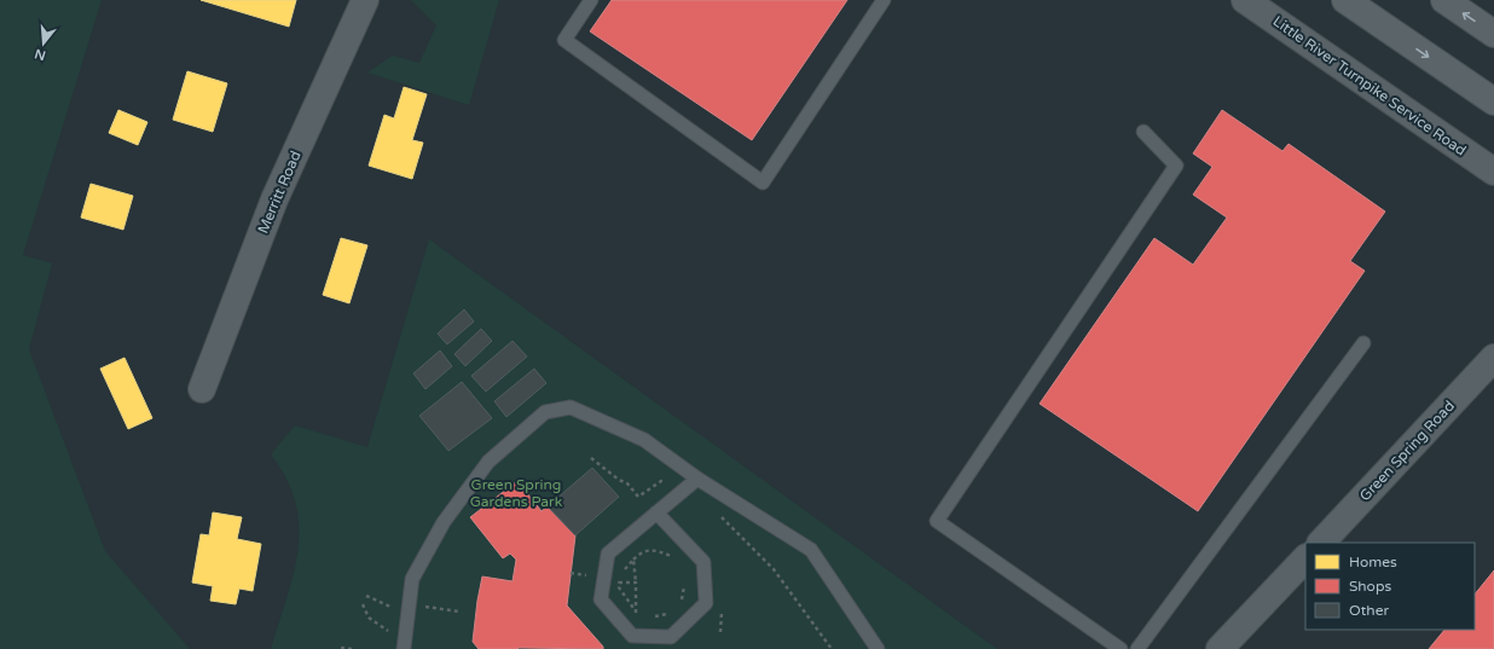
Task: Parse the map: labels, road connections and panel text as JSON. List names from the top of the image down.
{
  "streets": {
    "street": ["Little River Turnpike Service Road", "Merritt Road", "Green Spring Road"]
  },
  "parks": ["Green Spring Gardens Park"],
  "legend": ["Homes", "Shops", "Other"],
  "north": "bottom"
}
